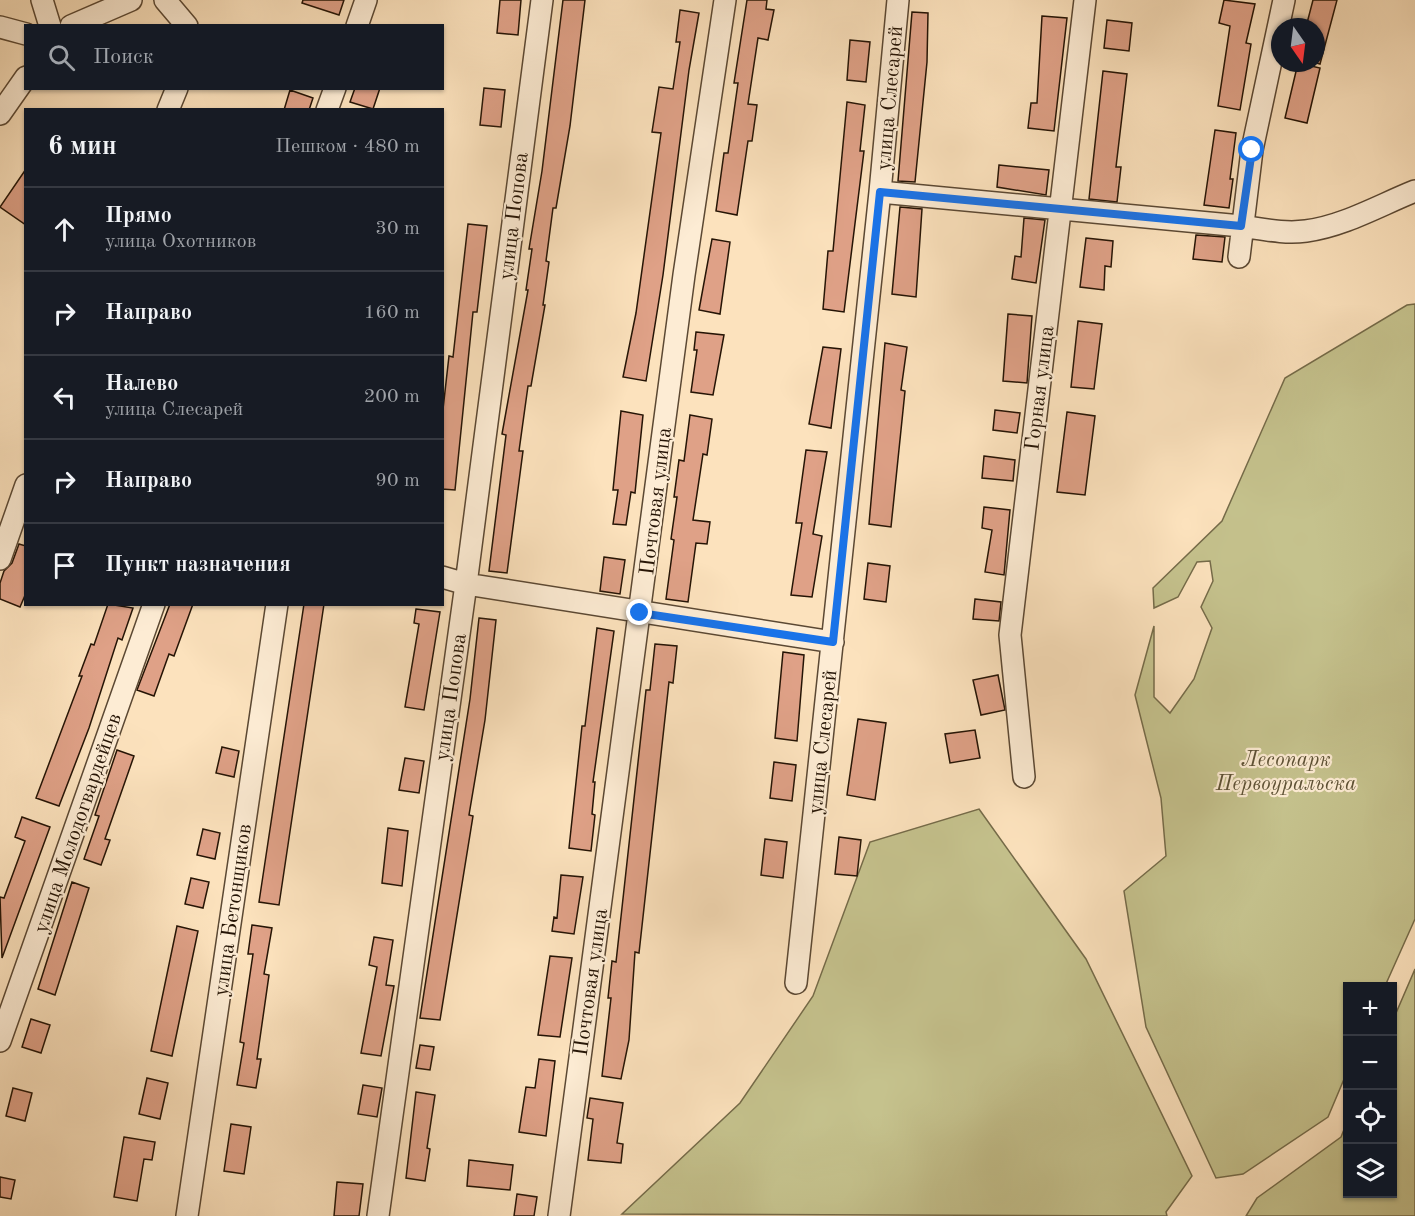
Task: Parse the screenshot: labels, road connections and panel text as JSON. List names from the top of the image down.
{
  "streets": {
    "street": [
      "улица Слесарей",
      "улица Попова",
      "Горная улица",
      "Почтовая улица",
      "улица Молодогвардейцев",
      "улица Бетонщиков"
    ]
  },
  "parks": ["Лесопарк Первоуральска"],
  "north": "bottom",
  "page": {
    "search": "Поиск",
    "heading": ["6 мин", "Пешком · 480 m"],
    "list": [
      ["Прямо", "улица Охотников", "30 m"],
      ["Направо", "160 m"],
      ["Налево", "улица Слесарей", "200 m"],
      ["Направо", "90 m"],
      "Пункт назначения"
    ],
    "map_buttons": ["+", "−"]
  }
}
